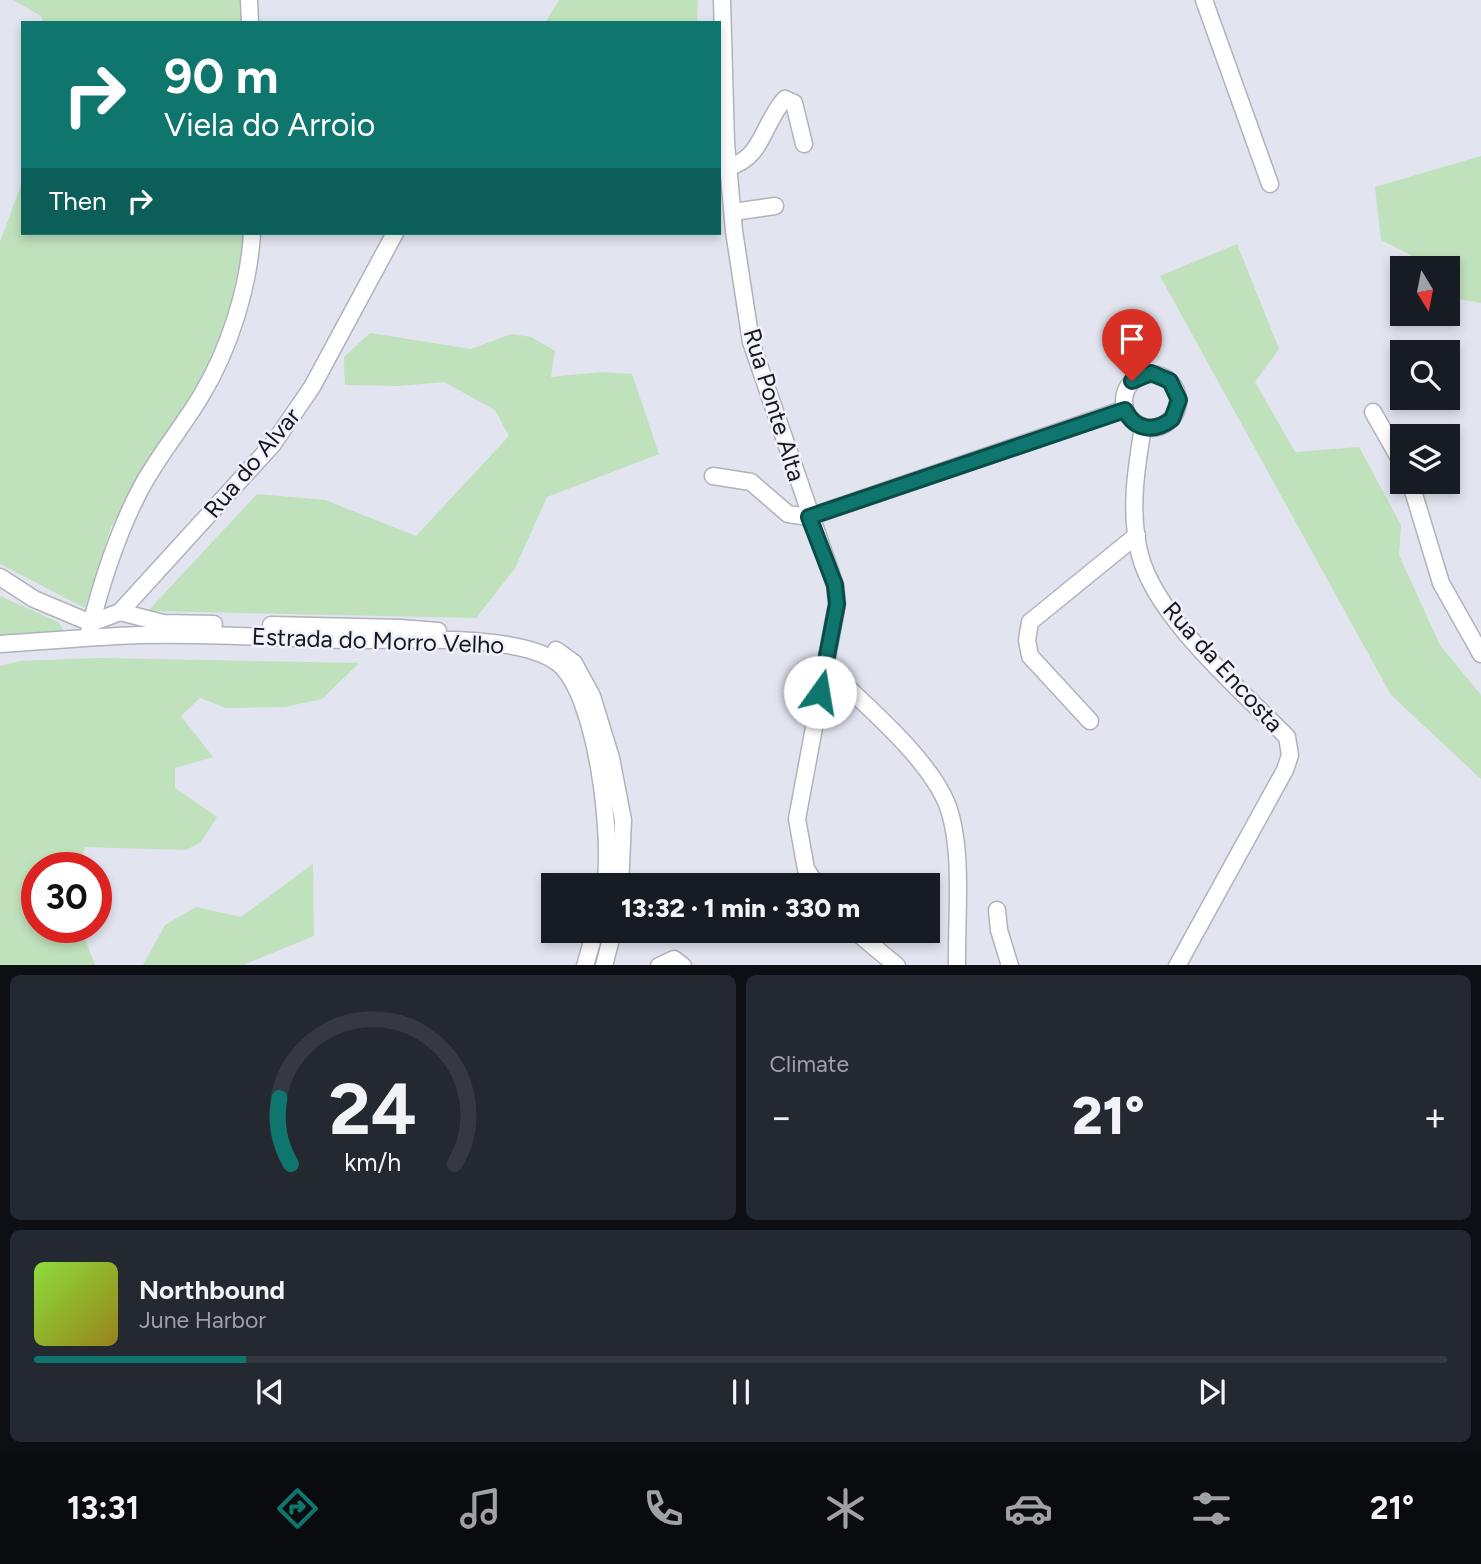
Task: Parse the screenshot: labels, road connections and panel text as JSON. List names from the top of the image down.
{
  "streets": {
    "street": [
      "Rua Ponte Alta",
      "Rua do Alvar",
      "Estrada do Morro Velho",
      "Rua da Encosta"
    ]
  },
  "north": "bottom",
  "page": {
    "turn": ["90 m", "Viela do Arroio"],
    "then": "Then",
    "limit": "30",
    "trip": "13:32 · 1 min · 330 m",
    "tile": "Climate",
    "heat": ["−", "21°", "+"],
    "song": ["Northbound", "June Harbor"],
    "tabs": ["13:31", "21°"],
    "gauge": ["24", "km/h"]
  }
}
